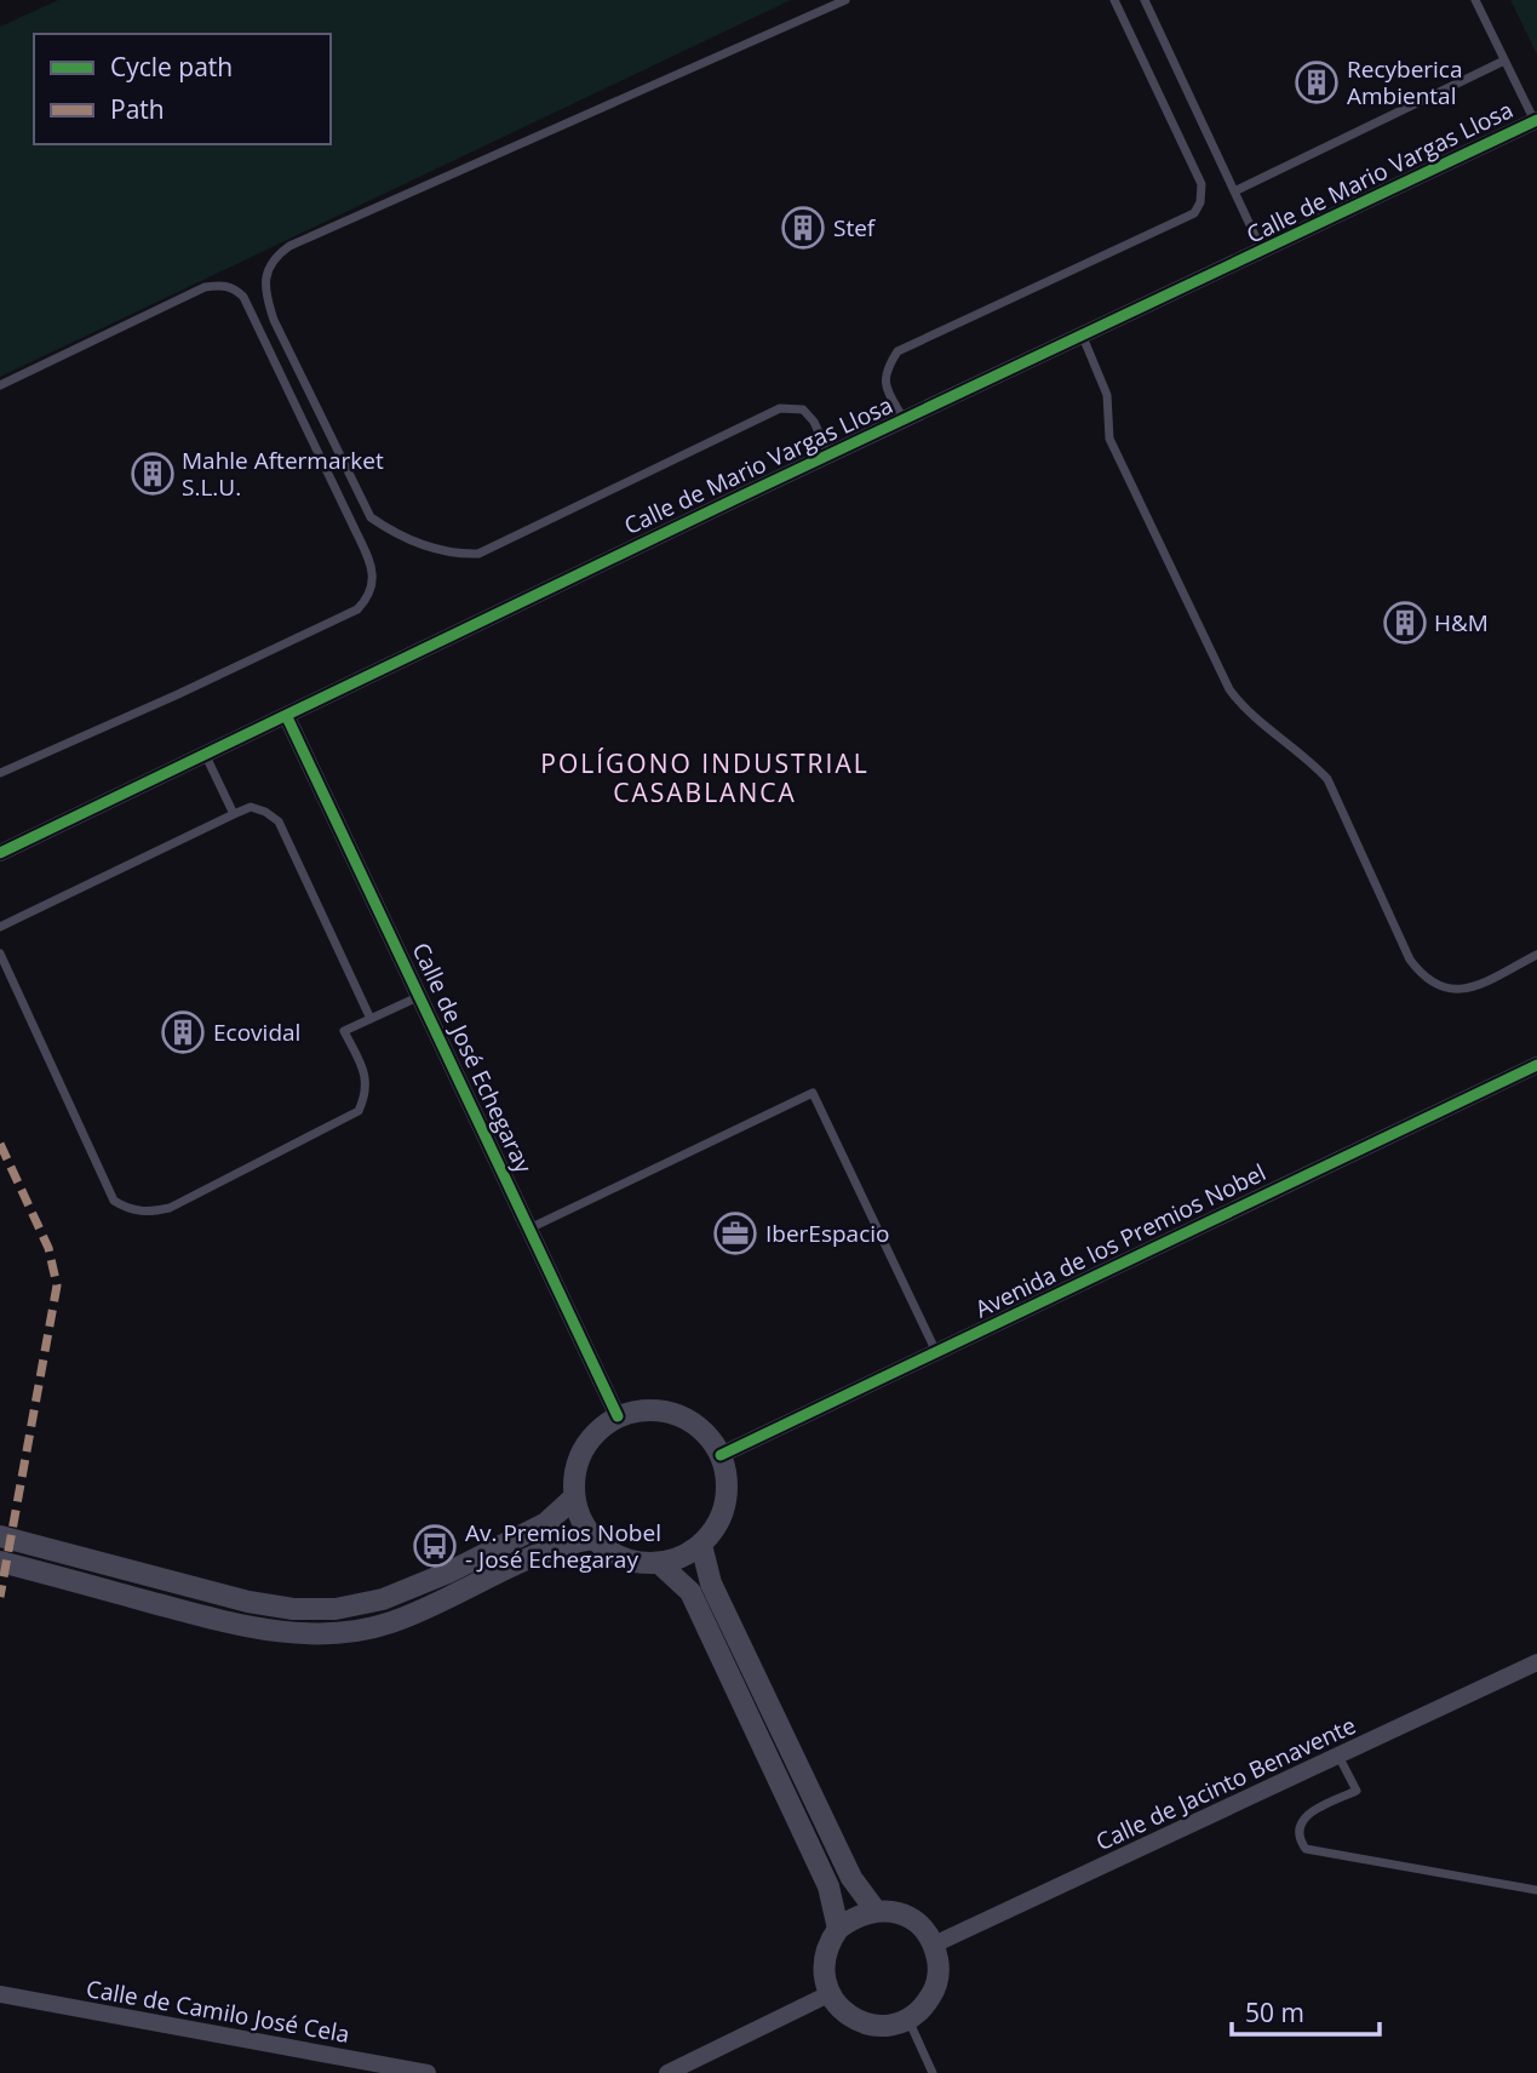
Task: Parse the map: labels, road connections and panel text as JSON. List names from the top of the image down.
{
  "streets": {
    "street": [
      "Calle de Mario Vargas Llosa",
      "Calle de José Echegaray",
      "Avenida de los Premios Nobel",
      "Calle de Jacinto Benavente",
      "Calle de Camilo José Cela"
    ]
  },
  "crossings": [
    ["Calle de Mario Vargas Llosa", "Calle de José Echegaray"],
    ["Calle de José Echegaray", "Avenida de los Premios Nobel"]
  ],
  "districts": ["POLÍGONO INDUSTRIAL CASABLANCA"],
  "places": {
    "building": [
      "Recyberica Ambiental",
      "Stef",
      "Mahle Aftermarket S.L.U.",
      "H&M",
      "Ecovidal"
    ],
    "office": ["IberEspacio"],
    "bus stop": ["Av. Premios Nobel - José Echegaray"]
  },
  "legend": ["Cycle path", "Path"],
  "scale_bar": "50 m"
}
